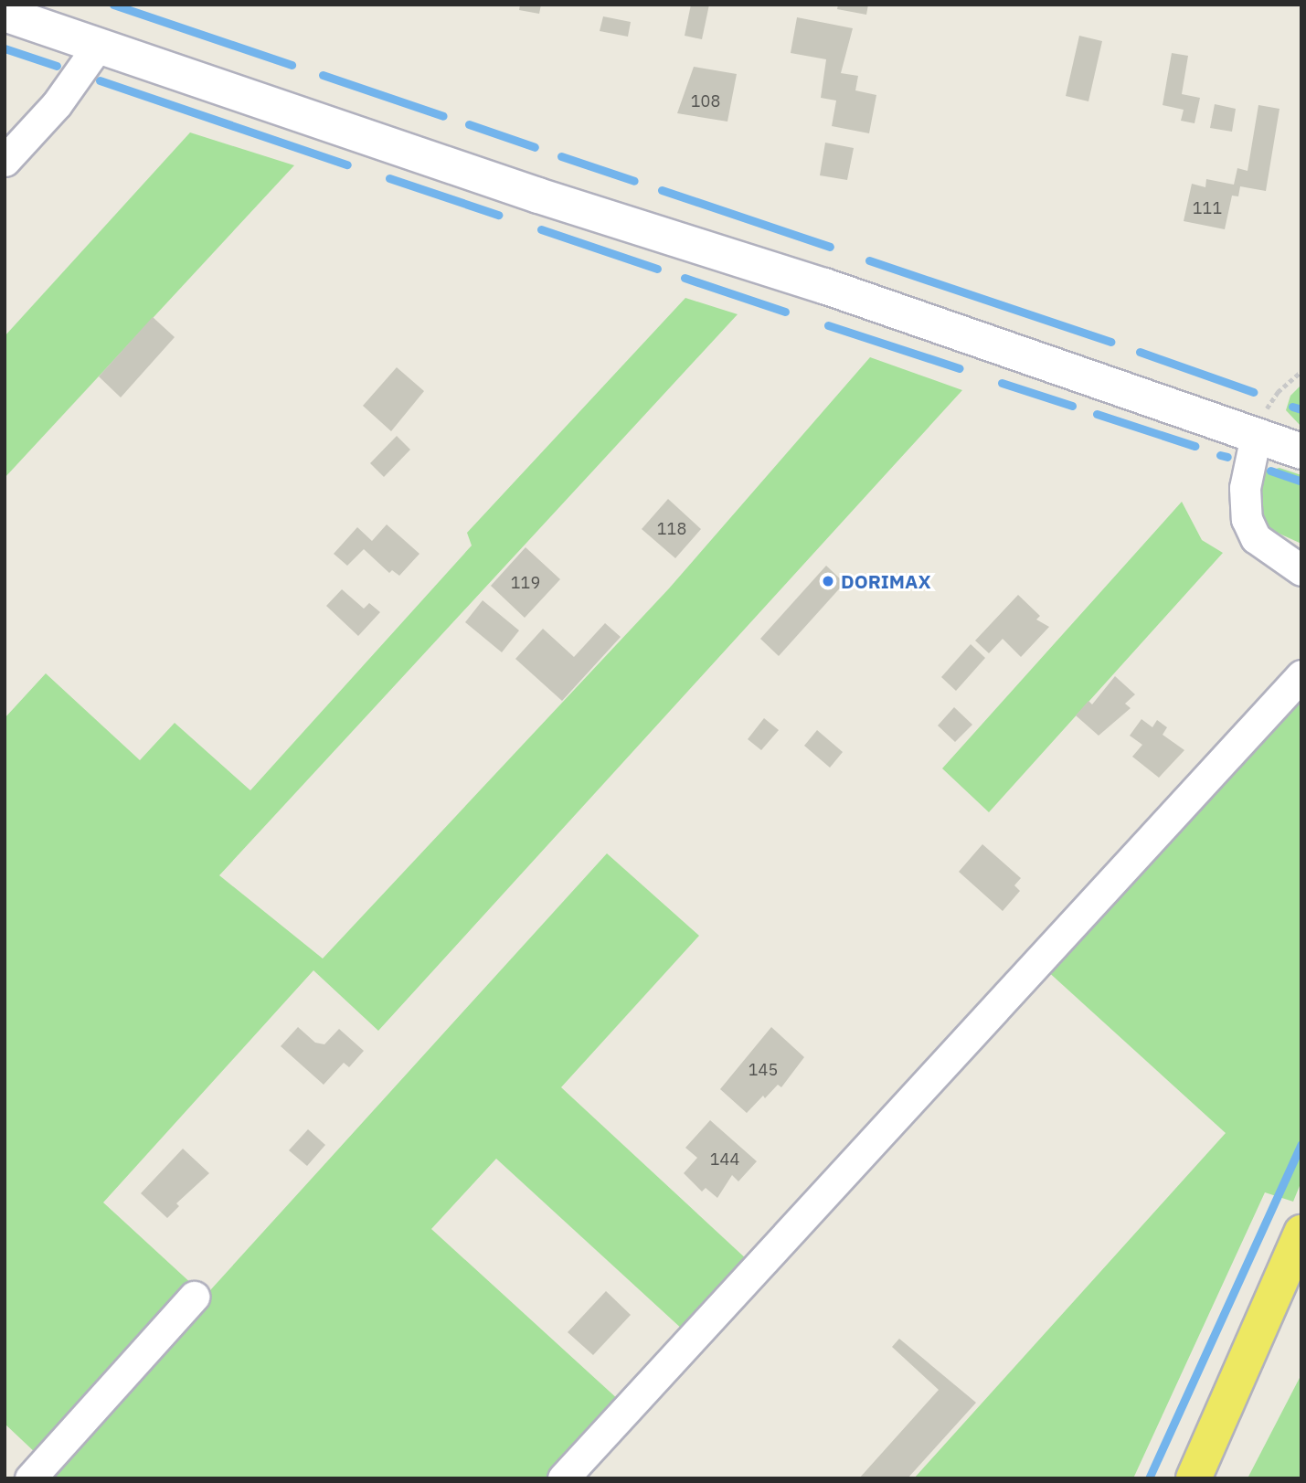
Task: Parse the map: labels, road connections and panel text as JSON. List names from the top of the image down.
{
  "places": ["DORIMAX"],
  "house_numbers": [
    "108",
    "111",
    "118",
    "119",
    "145",
    "144"
  ]
}
